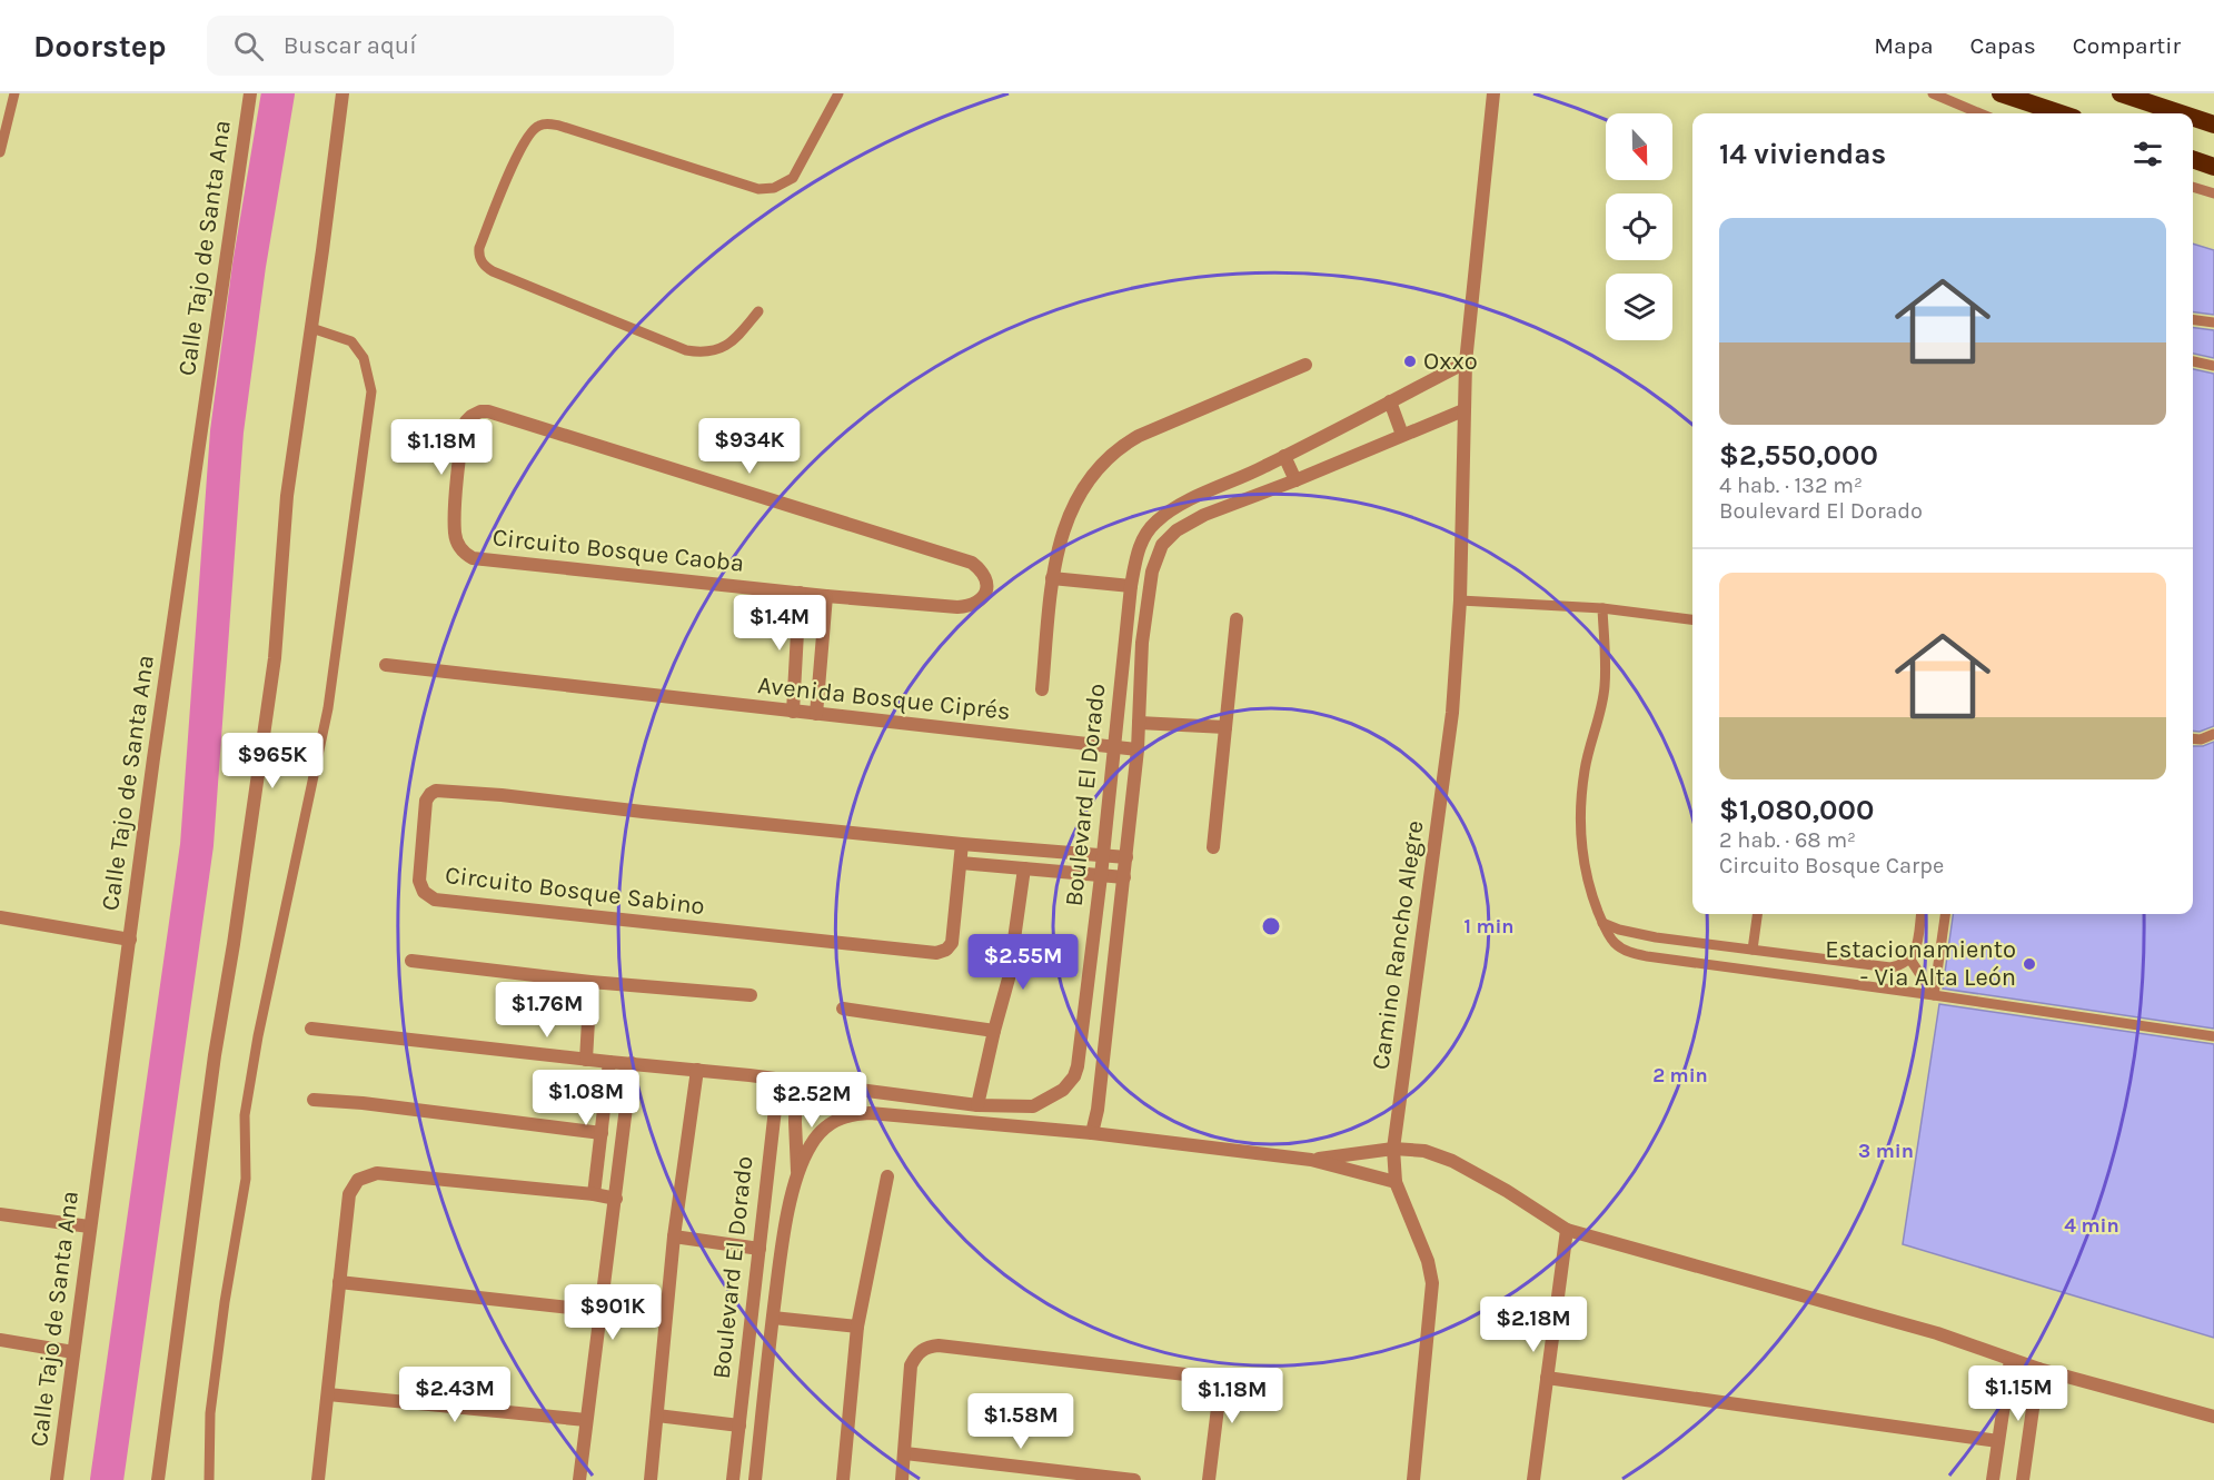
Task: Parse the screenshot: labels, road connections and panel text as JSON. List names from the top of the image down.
{
  "streets": {
    "street": [
      "Calle Tajo de Santa Ana",
      "Circuito Bosque Caoba",
      "Avenida Bosque Ciprés",
      "Boulevard El Dorado",
      "Circuito Bosque Sabino",
      "Camino Rancho Alegre"
    ]
  },
  "crossings": [
    ["Avenida Bosque Ciprés", "Boulevard El Dorado"],
    ["Boulevard El Dorado", "Circuito Bosque Sabino"],
    ["Boulevard El Dorado", "Camino Rancho Alegre"]
  ],
  "places": ["Oxxo", "Estacionamiento - Via Alta León"],
  "north": "bottom",
  "page": {
    "header": "Doorstep",
    "search": "Buscar aquí",
    "nav": ["Mapa", "Capas", "Compartir"],
    "heading": "14 viviendas",
    "list": [
      {
        "name": "$2,550,000",
        "note": "4 hab. · 132 m² · Boulevard El Dorado"
      },
      {
        "name": "$1,080,000",
        "note": "2 hab. · 68 m² · Circuito Bosque Carpe"
      }
    ],
    "price": [
      "$934K",
      "$1.18M",
      "$1.4M",
      "$965K",
      "$2.55M",
      "$1.76M",
      "$1.08M",
      "$2.52M",
      "$901K",
      "$2.18M",
      "$1.15M",
      "$2.43M",
      "$1.18M",
      "$1.58M"
    ]
  },
  "rings": [
    "1 min",
    "2 min",
    "3 min",
    "4 min"
  ]
}
